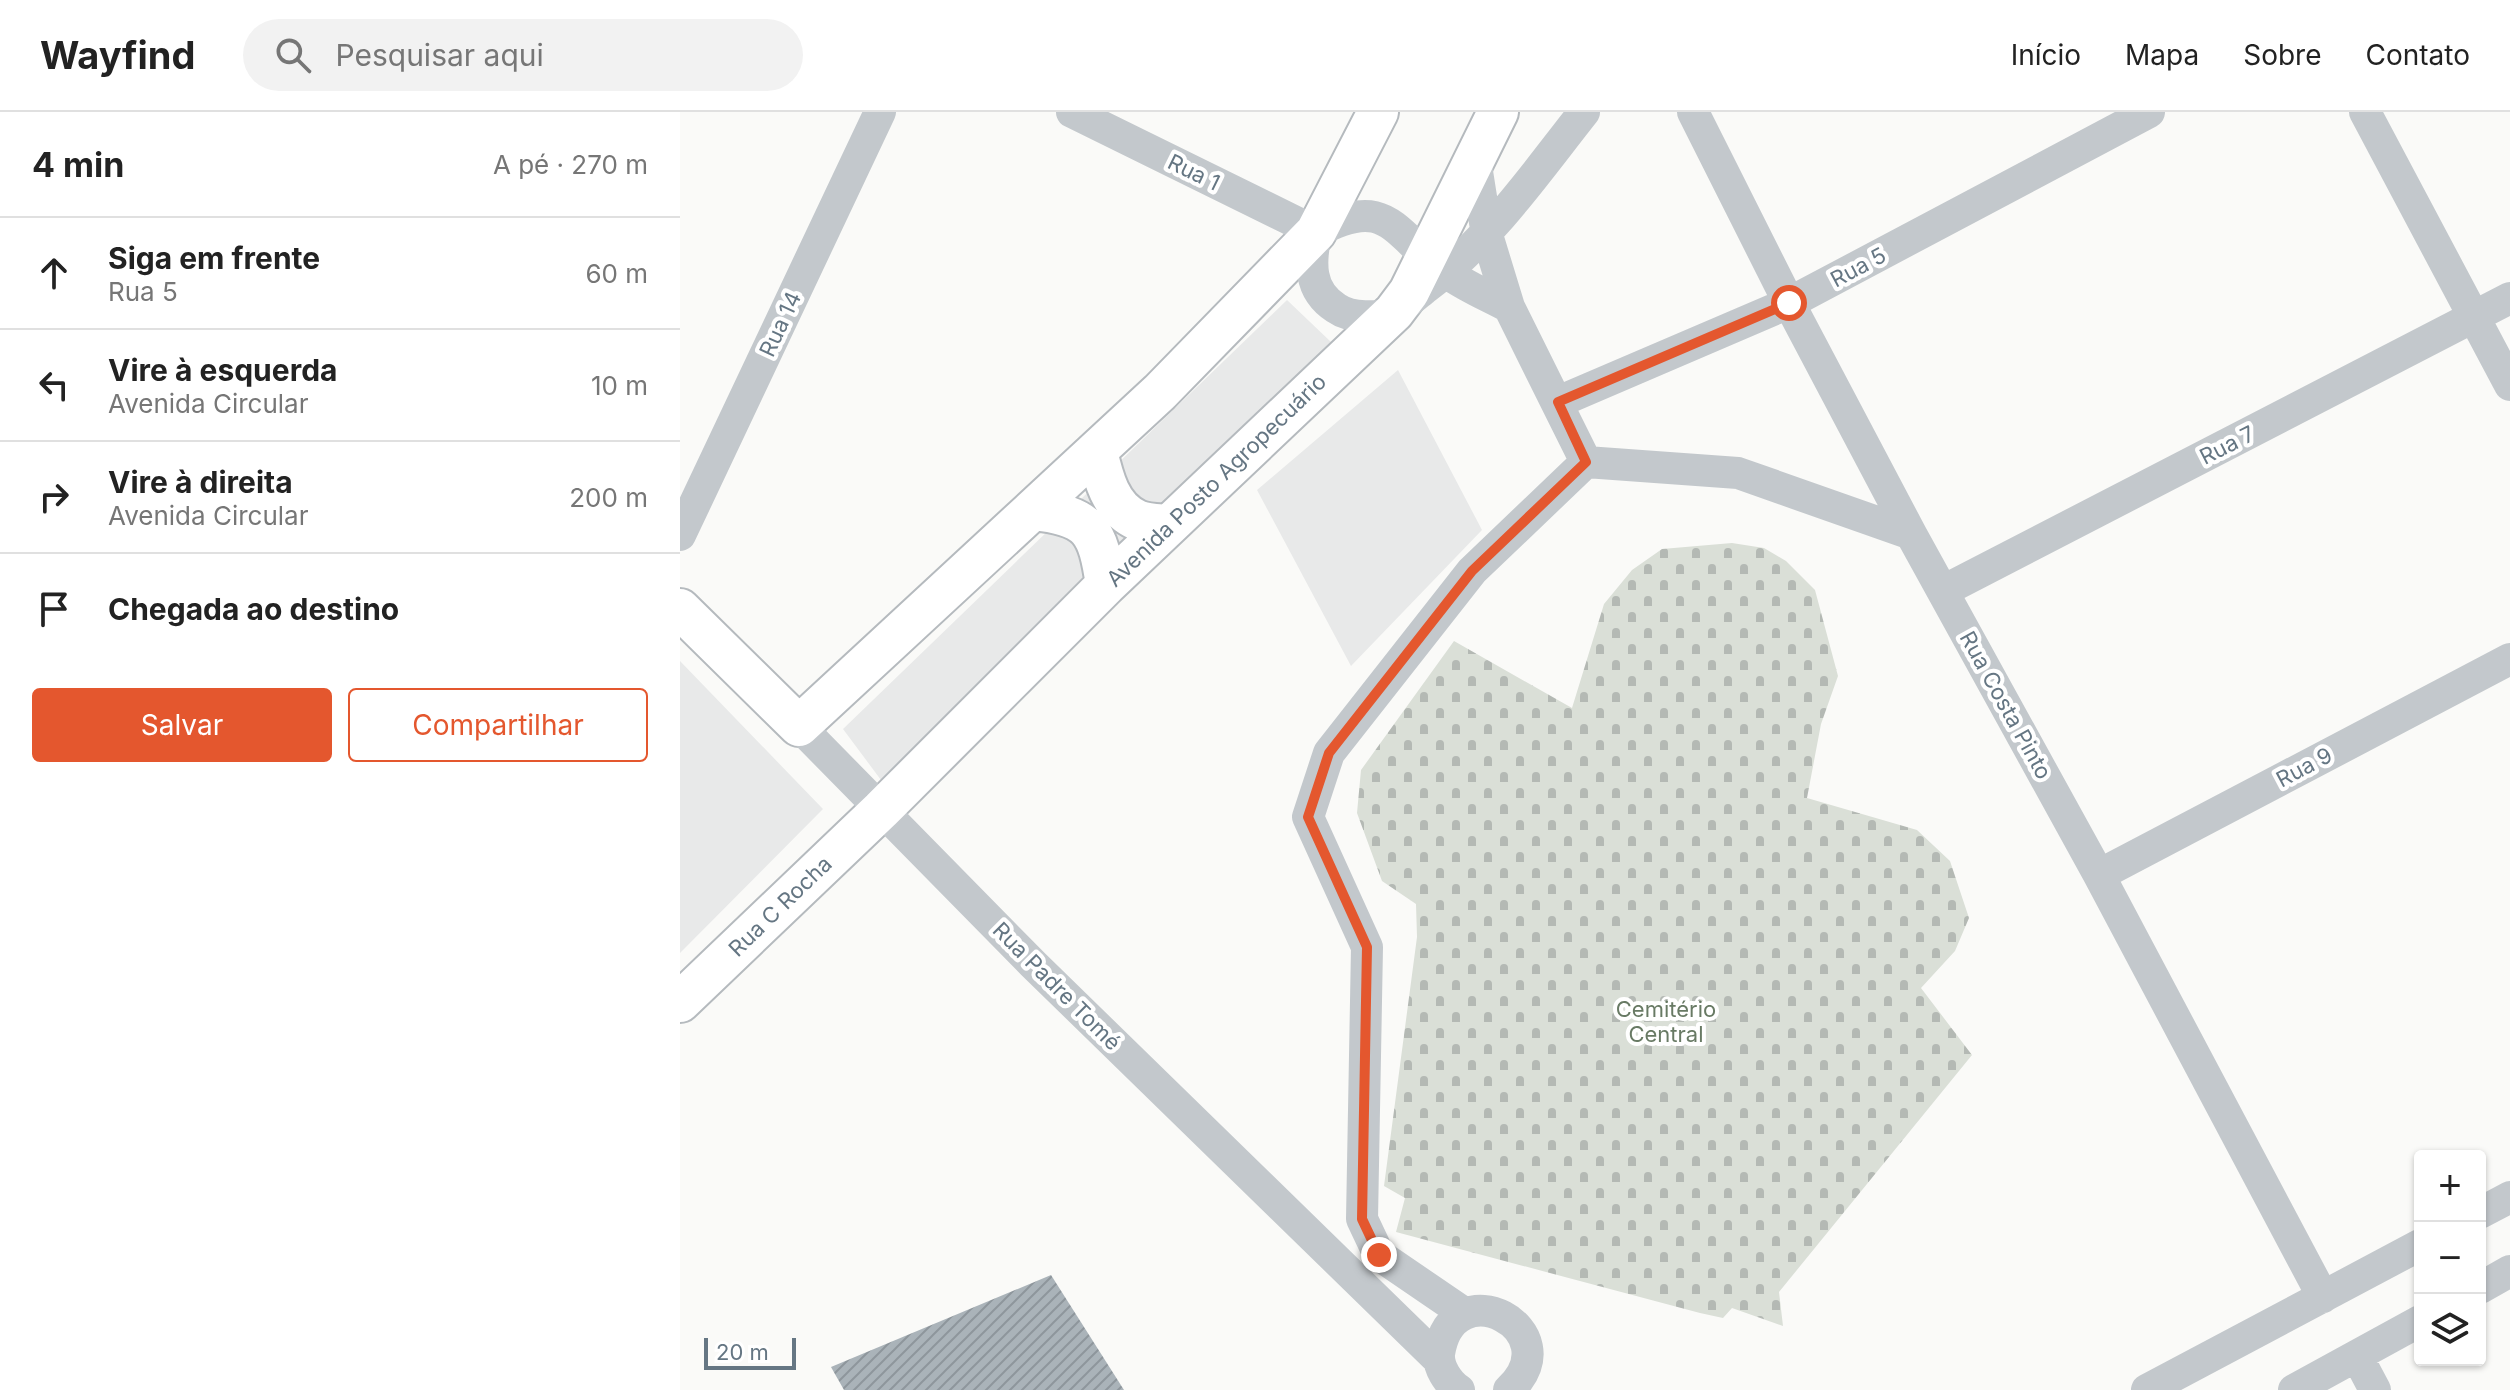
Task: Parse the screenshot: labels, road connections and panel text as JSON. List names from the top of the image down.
{
  "streets": {
    "main road": ["Avenida Posto Agropecuário", "Rua C Rocha", "Rua Padre Tomé"],
    "street": [
      "Rua 1",
      "Rua 5",
      "Rua 14",
      "Rua 7",
      "Rua Costa Pinto",
      "Rua 9"
    ]
  },
  "crossings": [
    ["Rua 1", "Avenida Posto Agropecuário"],
    ["Rua 5", "Rua Costa Pinto"],
    ["Rua 7", "Rua Costa Pinto"],
    ["Avenida Posto Agropecuário", "Rua C Rocha"],
    ["Avenida Posto Agropecuário", "Rua Padre Tomé"],
    ["Rua Costa Pinto", "Rua 9"],
    ["Rua C Rocha", "Rua Padre Tomé"]
  ],
  "parks": ["Cemitério Central"],
  "scale_bar": "20 m",
  "page": {
    "header": "Wayfind",
    "search": "Pesquisar aqui",
    "nav": [
      "Início",
      "Mapa",
      "Sobre",
      "Contato"
    ],
    "heading": ["4 min", "A pé · 270 m"],
    "list": [
      ["Siga em frente", "Rua 5", "60 m"],
      ["Vire à esquerda", "Avenida Circular", "10 m"],
      ["Vire à direita", "Avenida Circular", "200 m"],
      "Chegada ao destino"
    ],
    "buttons": ["Salvar", "Compartilhar"],
    "map_buttons": ["+", "−"],
    "scale": "20 m"
  }
}
